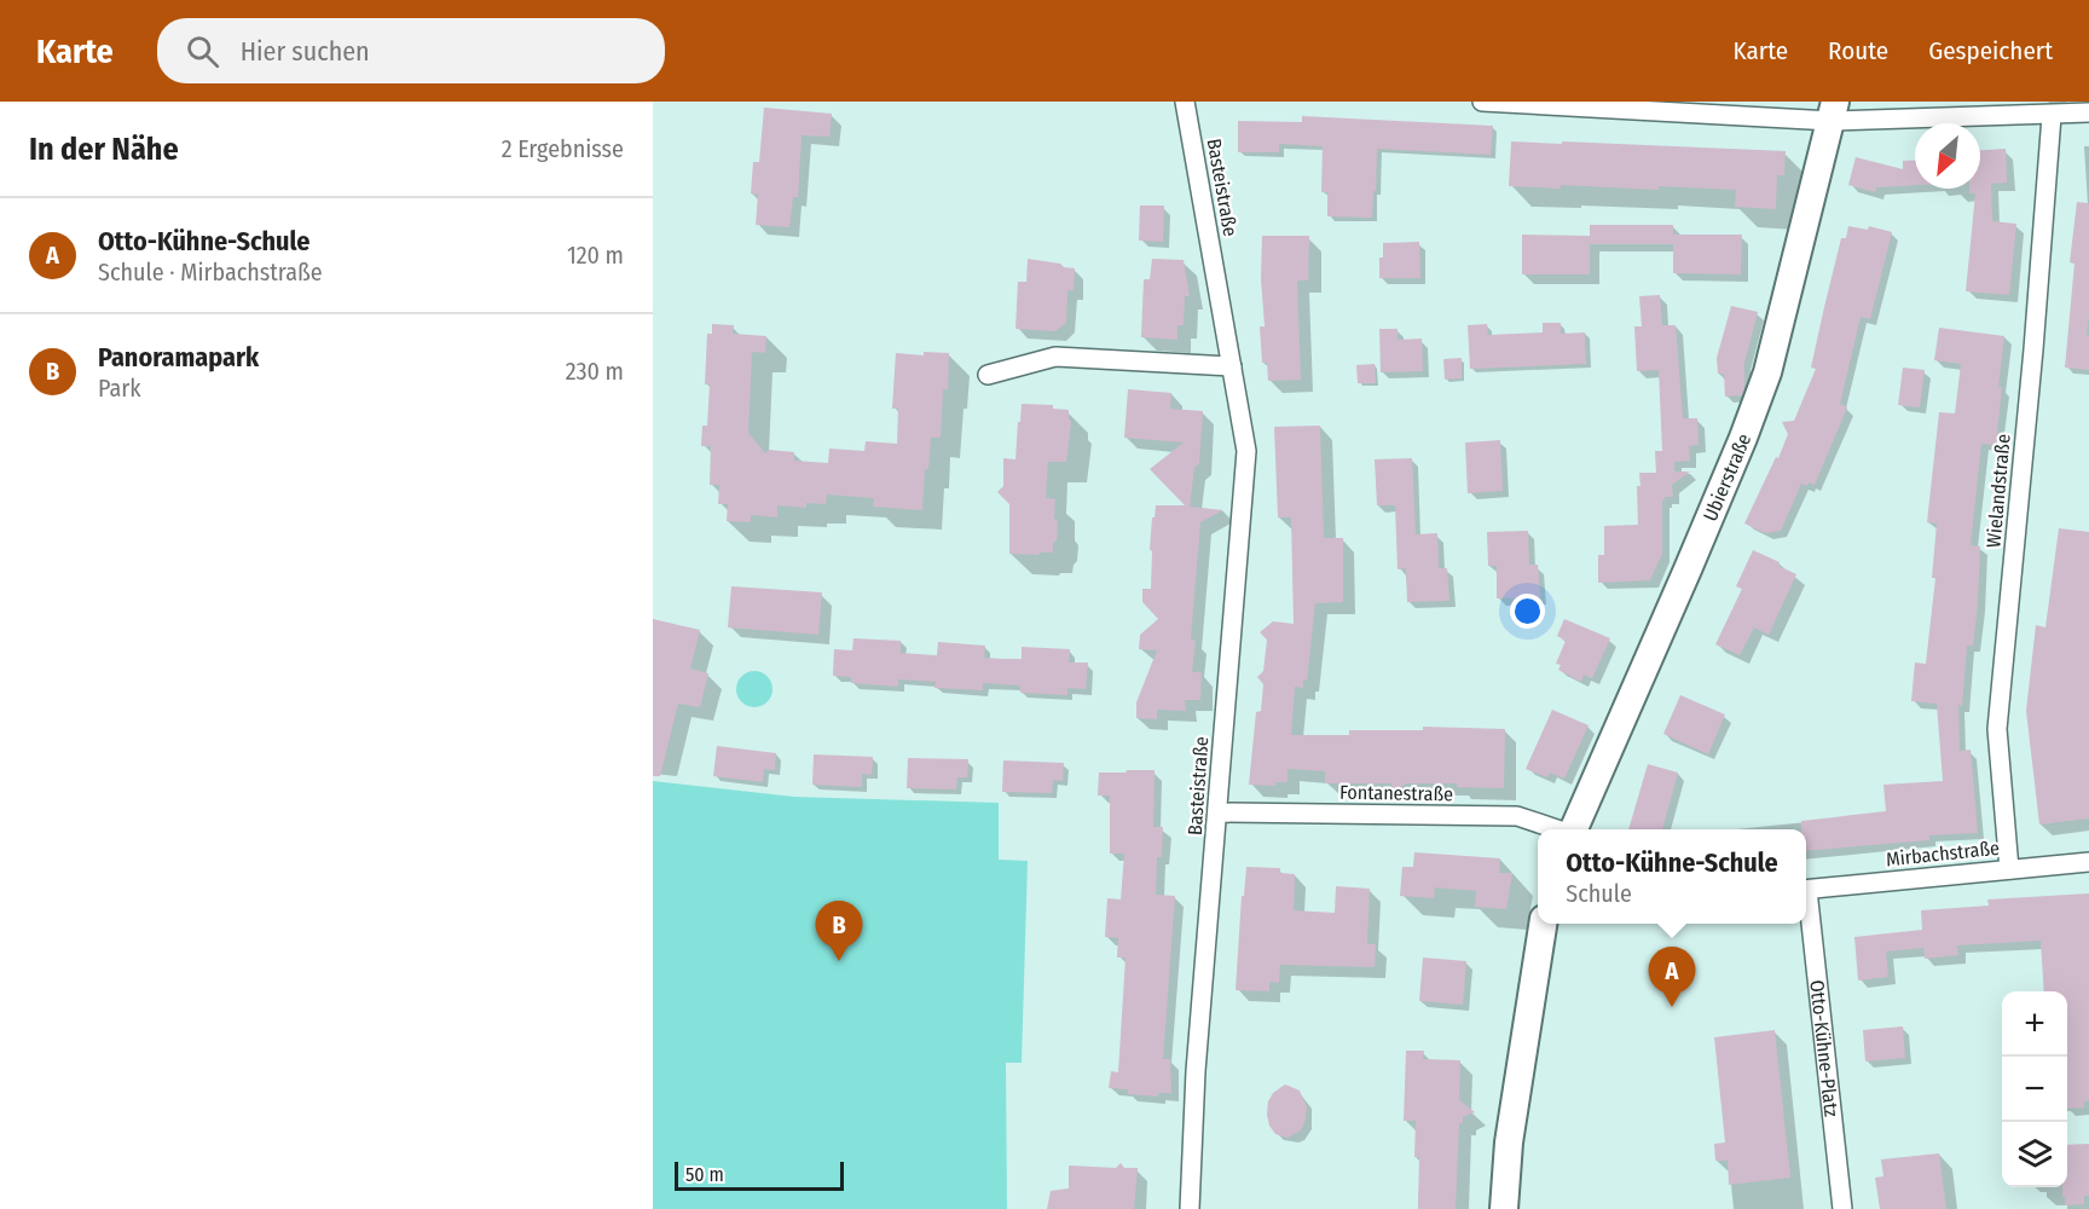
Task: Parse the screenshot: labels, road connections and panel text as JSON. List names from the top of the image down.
{
  "streets": {
    "main road": ["Ubierstraße"],
    "street": [
      "Basteistraße",
      "Wielandstraße",
      "Fontanestraße",
      "Mirbachstraße",
      "Otto-Kühne-Platz"
    ]
  },
  "crossings": [
    ["Basteistraße", "Fontanestraße"],
    ["Wielandstraße", "Mirbachstraße"]
  ],
  "scale_bar": "50 m",
  "north": "bottom left",
  "page": {
    "header": "Karte",
    "search": "Hier suchen",
    "nav": ["Karte", "Route", "Gespeichert"],
    "heading": ["In der Nähe", "2 Ergebnisse"],
    "list": [
      {
        "mark": "A",
        "name": "Otto-Kühne-Schule",
        "note": "Schule · Mirbachstraße",
        "value": "120 m"
      },
      {
        "mark": "B",
        "name": "Panoramapark",
        "note": "Park",
        "value": "230 m"
      }
    ],
    "popup": ["Otto-Kühne-Schule", "Schule"],
    "pins": ["B", "A"],
    "map_buttons": ["+", "−"],
    "scale": "50 m"
  }
}
